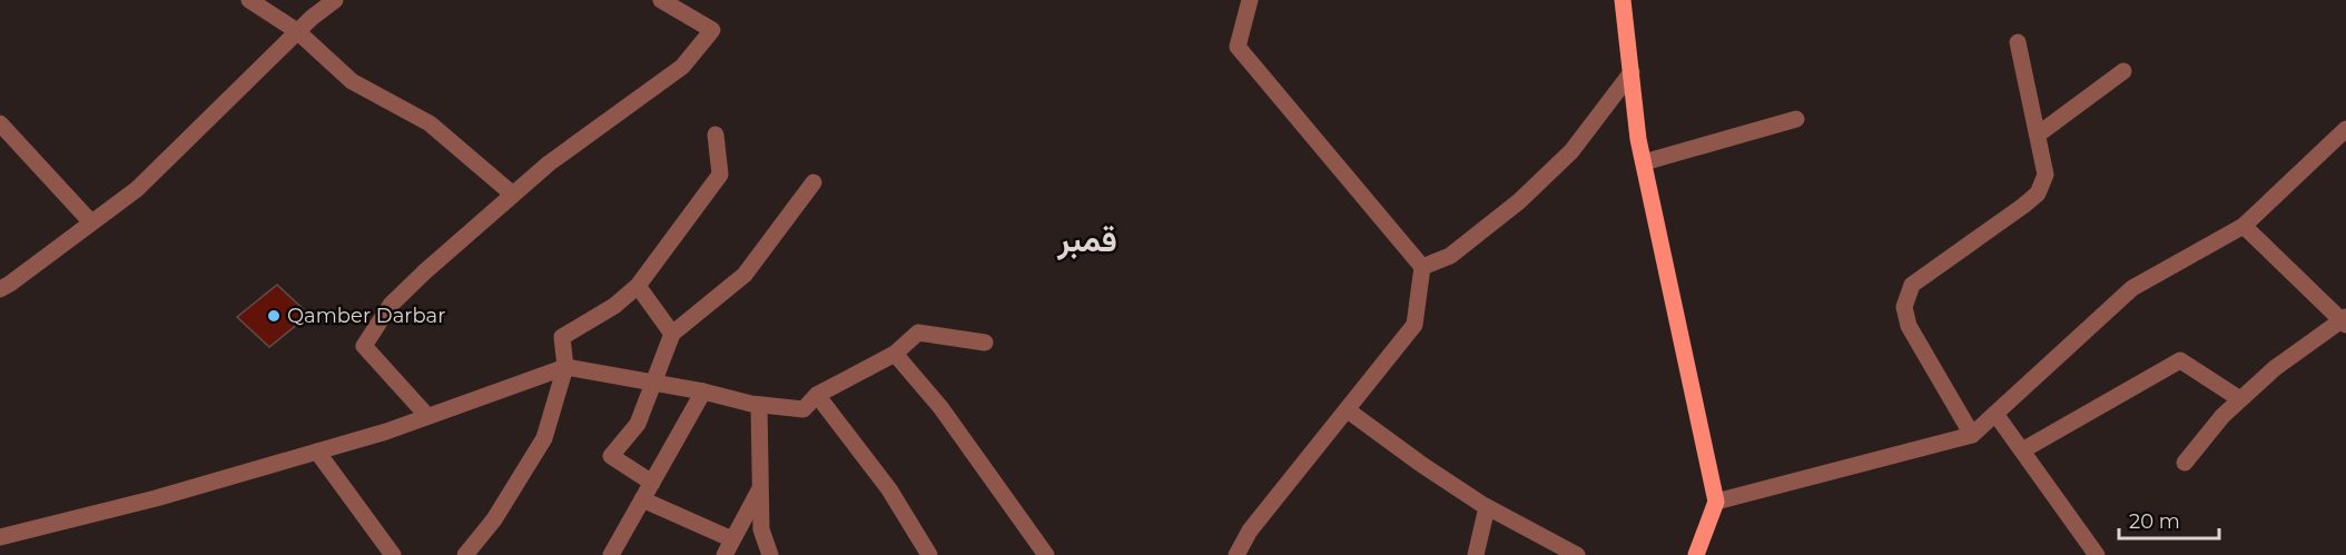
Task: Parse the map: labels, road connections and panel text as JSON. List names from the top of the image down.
{
  "districts": ["قمبر"],
  "places": ["Qamber Darbar"],
  "scale_bar": "20 m"
}
